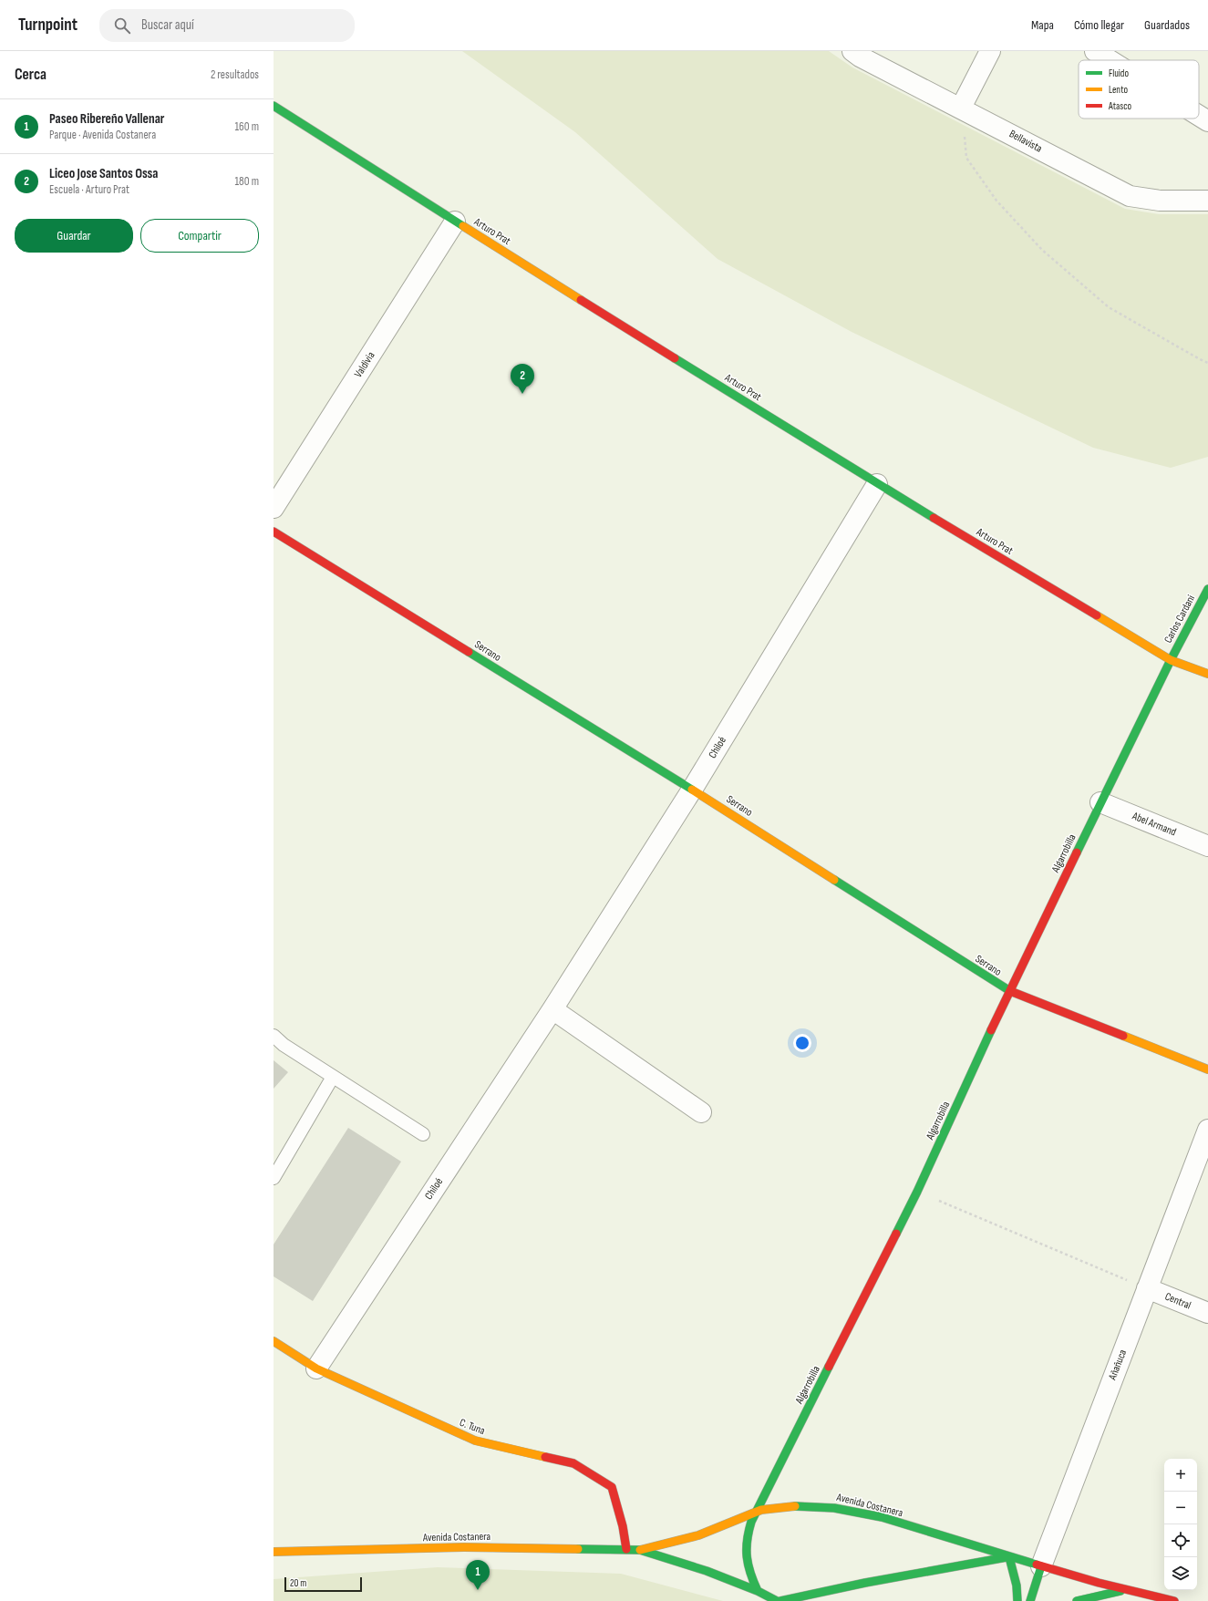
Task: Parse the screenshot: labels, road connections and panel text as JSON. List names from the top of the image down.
{
  "streets": {
    "main road": [
      "Arturo Prat",
      "Carlos Cardani",
      "Serrano",
      "Algarrobilla",
      "Añañuca",
      "C. Tuna",
      "Avenida Costanera"
    ],
    "street": [
      "Bellavista",
      "Valdivia",
      "Chiloé",
      "Abel Armand",
      "Central"
    ]
  },
  "crossings": [
    ["Arturo Prat", "Valdivia"],
    ["Arturo Prat", "Carlos Cardani"],
    ["Arturo Prat", "Chiloé"],
    ["Arturo Prat", "Algarrobilla"],
    ["Carlos Cardani", "Algarrobilla"],
    ["Serrano", "Chiloé"],
    ["Serrano", "Algarrobilla"],
    ["Chiloé", "C. Tuna"],
    ["Abel Armand", "Algarrobilla"],
    ["Algarrobilla", "Avenida Costanera"],
    ["Central", "Añañuca"],
    ["Añañuca", "Avenida Costanera"],
    ["C. Tuna", "Avenida Costanera"]
  ],
  "legend": ["Fluido", "Lento", "Atasco"],
  "scale_bar": "20 m",
  "page": {
    "header": "Turnpoint",
    "search": "Buscar aquí",
    "nav": ["Mapa", "Cómo llegar", "Guardados"],
    "heading": ["Cerca", "2 resultados"],
    "list": [
      {
        "mark": "1",
        "name": "Paseo Ribereño Vallenar",
        "note": "Parque · Avenida Costanera",
        "value": "160 m"
      },
      {
        "mark": "2",
        "name": "Liceo Jose Santos Ossa",
        "note": "Escuela · Arturo Prat",
        "value": "180 m"
      }
    ],
    "buttons": ["Guardar", "Compartir"],
    "pins": ["2", "1"],
    "map_buttons": ["+", "−"],
    "scale": "20 m"
  }
}
